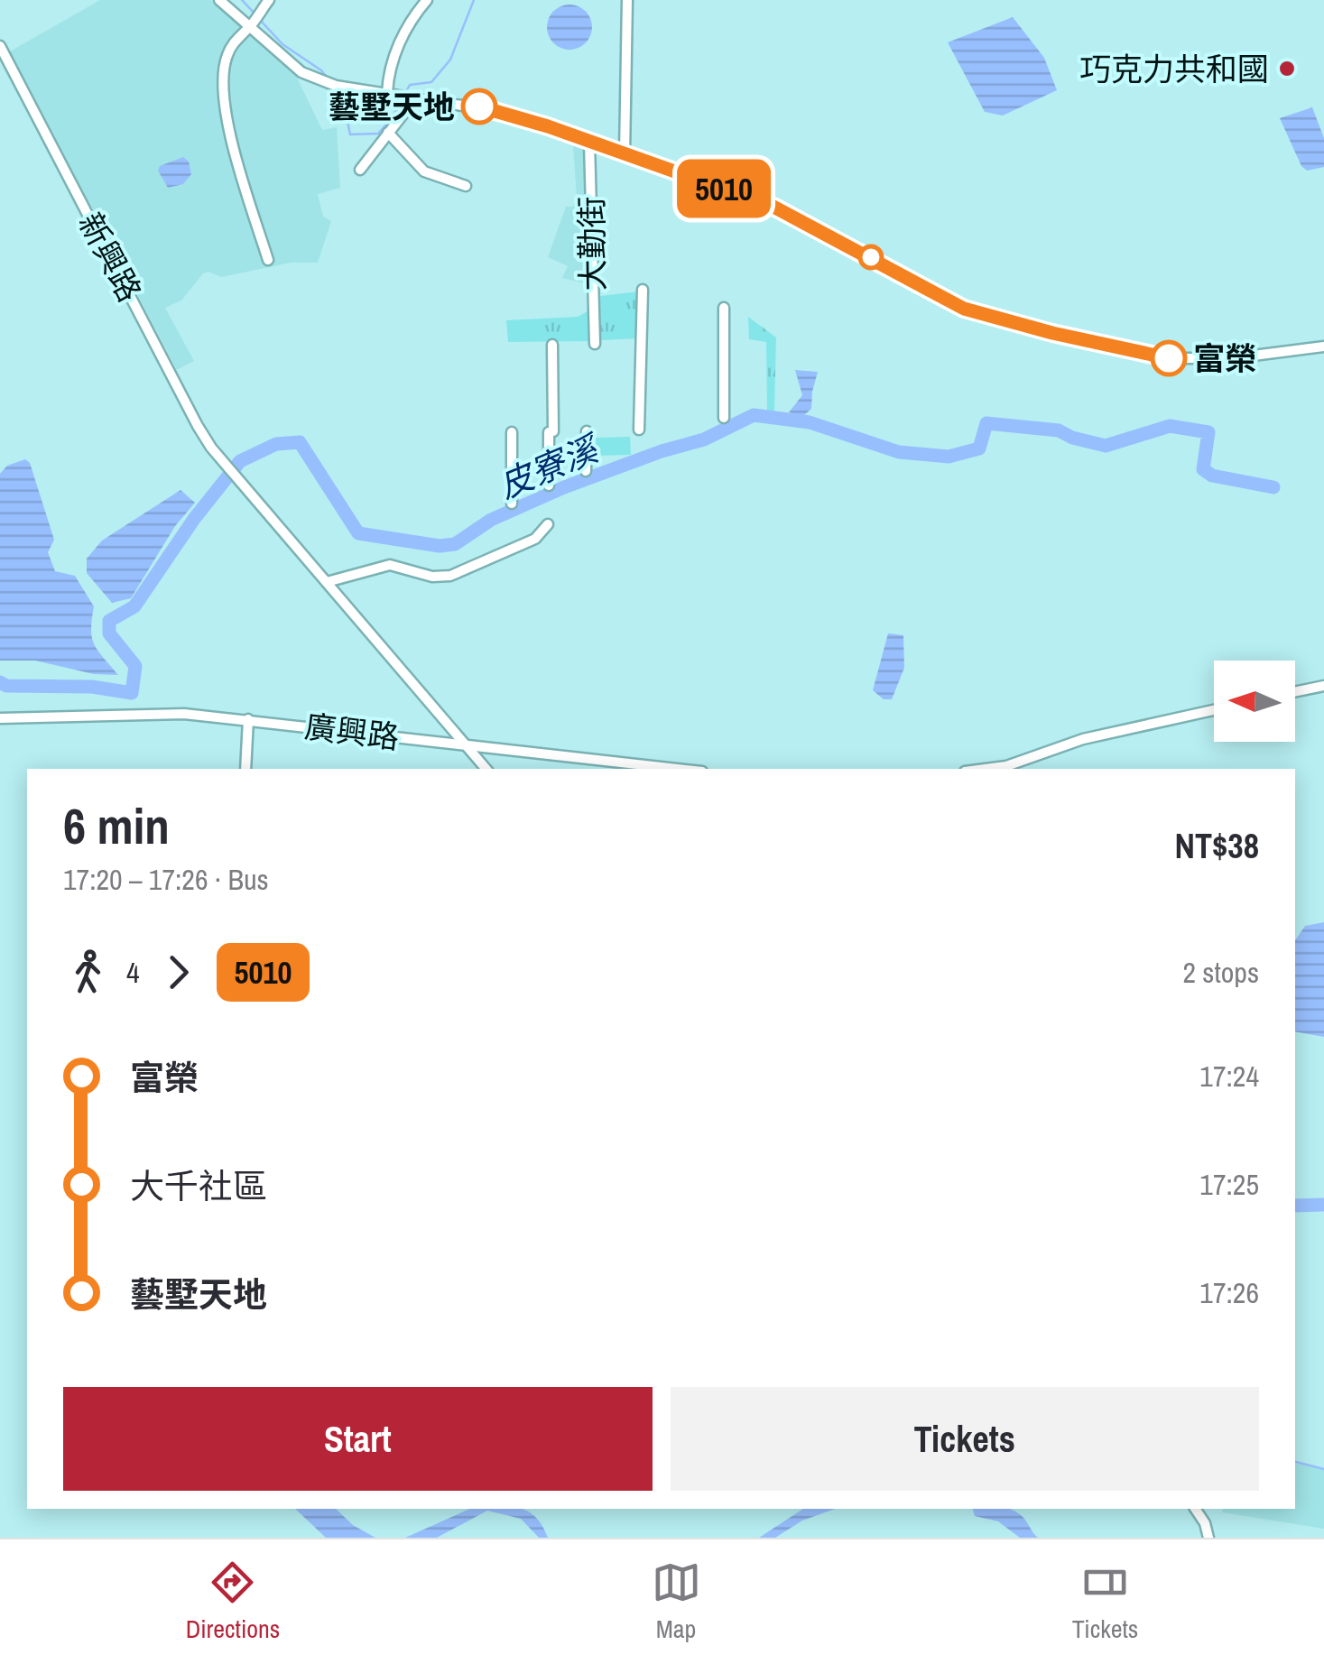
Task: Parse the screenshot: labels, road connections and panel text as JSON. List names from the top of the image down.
{
  "streets": {
    "street": ["大勤街", "新興路", "廣興路"]
  },
  "water": ["皮寮溪"],
  "places": ["巧克力共和國", "藝墅天地", "富榮"],
  "lines": ["bus line 5010"],
  "north": "left",
  "page": {
    "on_map": "5010",
    "heading": ["6 min", "17:20 – 17:26 · Bus", "NT$38"],
    "legs": ["4", "5010", "2 stops"],
    "list": [
      {
        "name": "富榮",
        "value": "17:24"
      },
      {
        "name": "大千社區",
        "value": "17:25"
      },
      {
        "name": "藝墅天地",
        "value": "17:26"
      }
    ],
    "buttons": ["Start", "Tickets"],
    "tabs": ["Directions", "Map", "Tickets"]
  }
}
